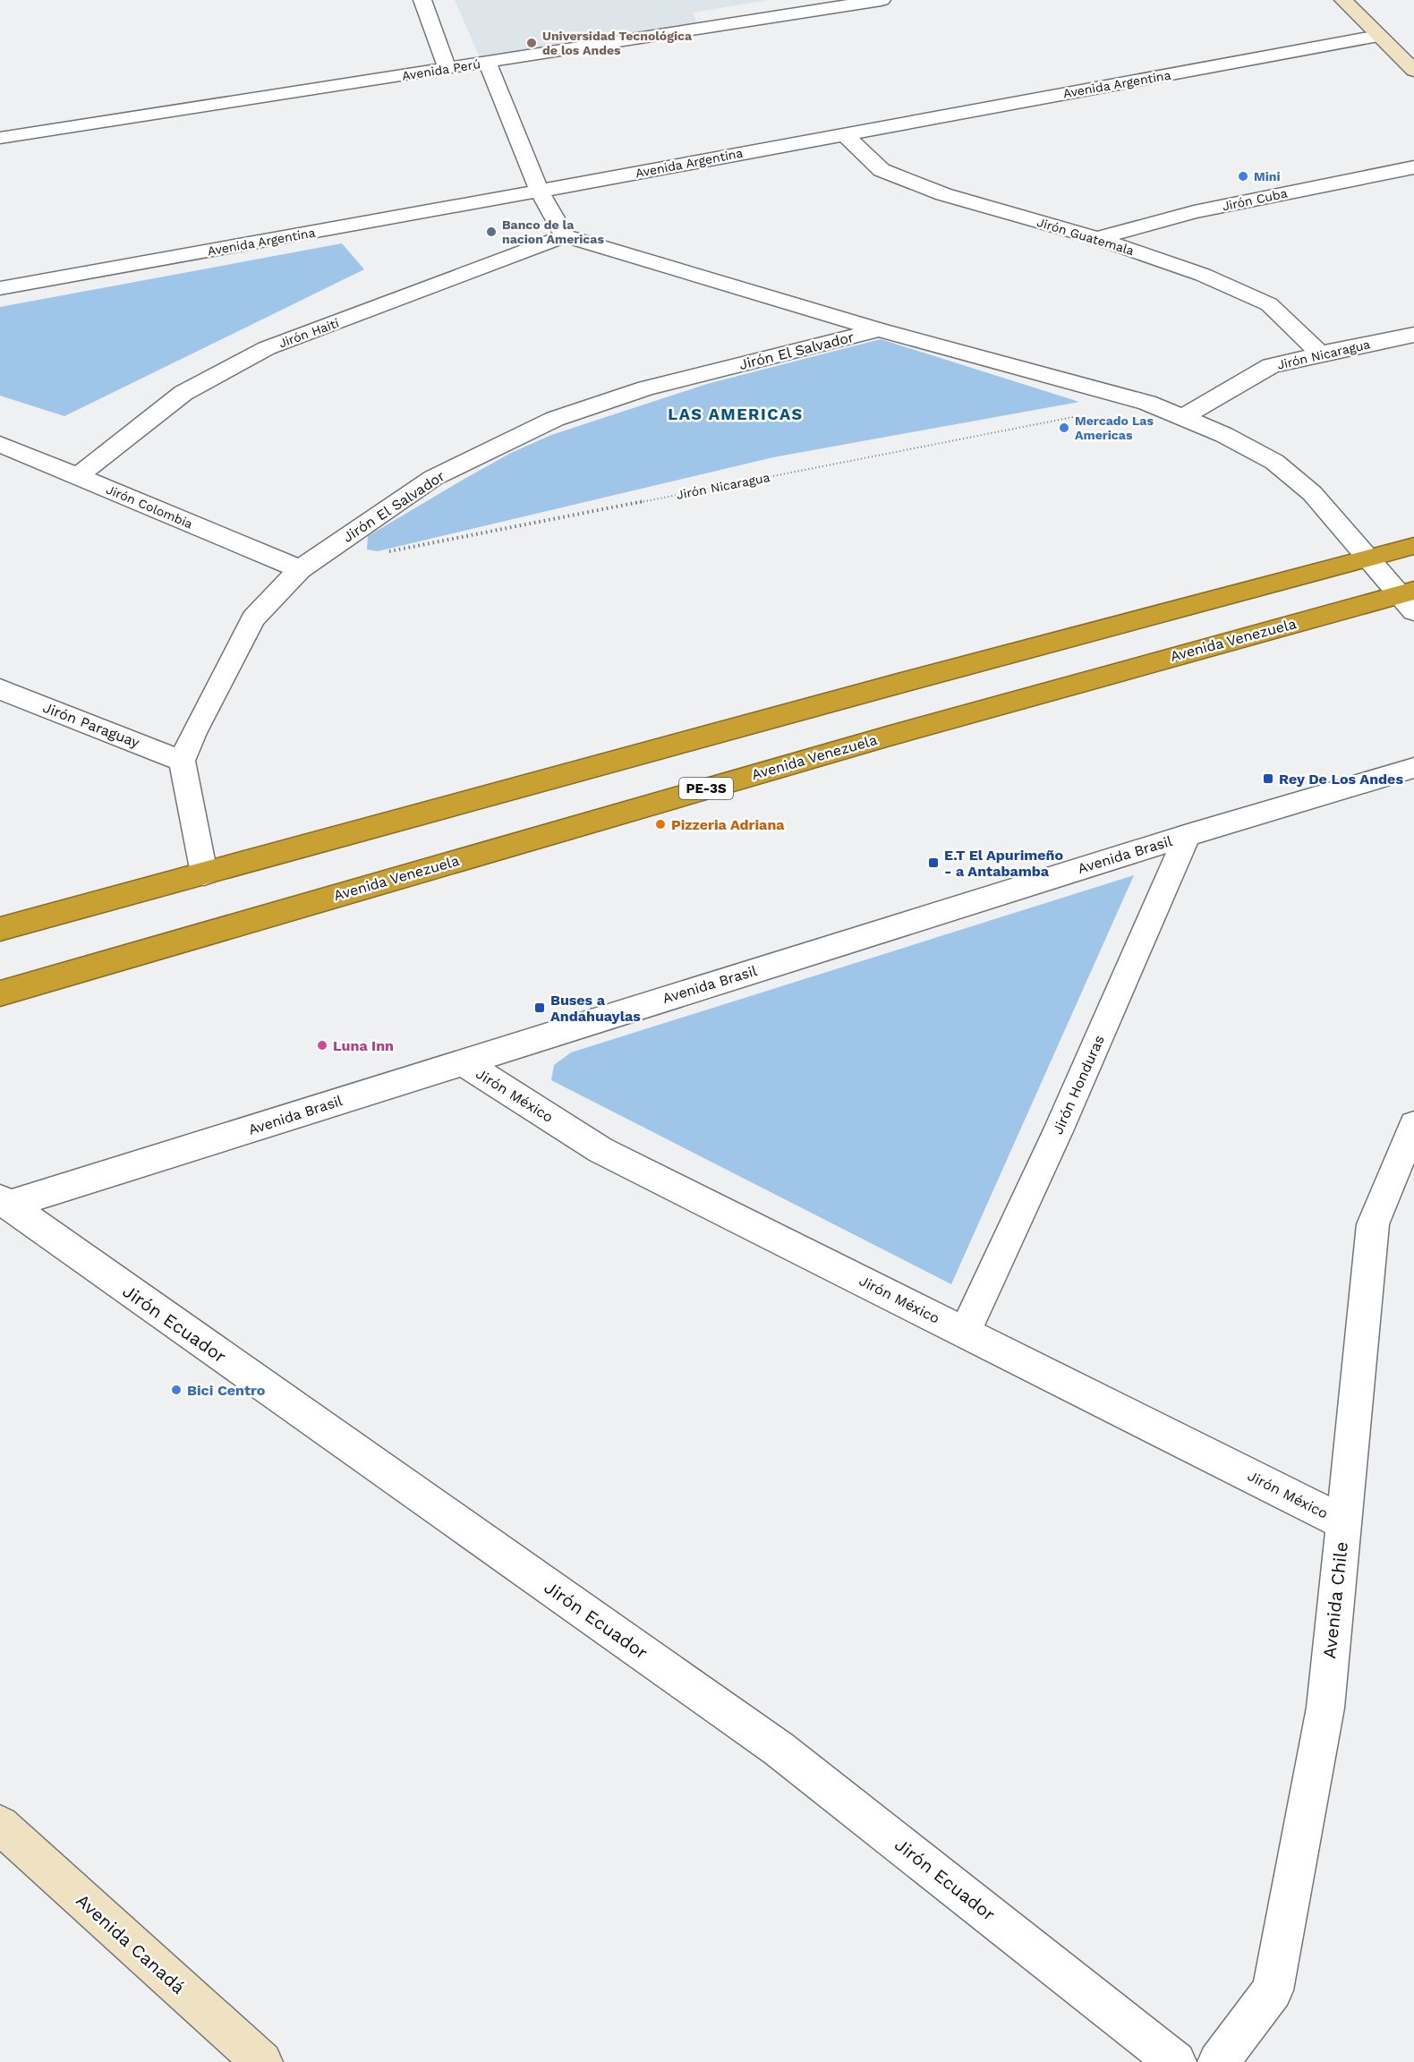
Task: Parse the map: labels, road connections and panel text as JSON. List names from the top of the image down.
{
  "streets": {
    "highway": ["Avenida Venezuela", "PE-3S"],
    "street": [
      "Avenida Perú",
      "Avenida Argentina",
      "Jirón Cuba",
      "Jirón Guatemala",
      "Jirón Haití",
      "Jirón El Salvador",
      "Jirón Nicaragua",
      "Jirón Colombia",
      "Jirón Paraguay",
      "Avenida Brasil",
      "Jirón Honduras",
      "Jirón México",
      "Jirón Ecuador",
      "Avenida Chile",
      "Avenida Canadá"
    ]
  },
  "crossings": [
    ["Avenida Argentina", "Jirón Guatemala"],
    ["Jirón Cuba", "Jirón Guatemala"],
    ["Jirón Guatemala", "Jirón Nicaragua"],
    ["Jirón Haití", "Jirón Colombia"],
    ["Jirón El Salvador", "Jirón Colombia"],
    ["Jirón El Salvador", "Jirón Paraguay"],
    ["Avenida Brasil", "Jirón Honduras"],
    ["Avenida Brasil", "Jirón México"],
    ["Avenida Brasil", "Jirón Ecuador"],
    ["Jirón Honduras", "Jirón México"],
    ["Jirón México", "Avenida Chile"]
  ],
  "districts": ["LAS AMERICAS"],
  "places": {
    "other": [
      "Universidad Tecnológica de los Andes",
      "Mini",
      "Banco de la nacion Americas",
      "Mercado Las Americas",
      "Pizzeria Adriana",
      "Luna Inn",
      "Bici Centro"
    ],
    "transit": ["Rey De Los Andes", "E.T El Apurimeño - a Antabamba", "Buses a Andahuaylas"]
  }
}
